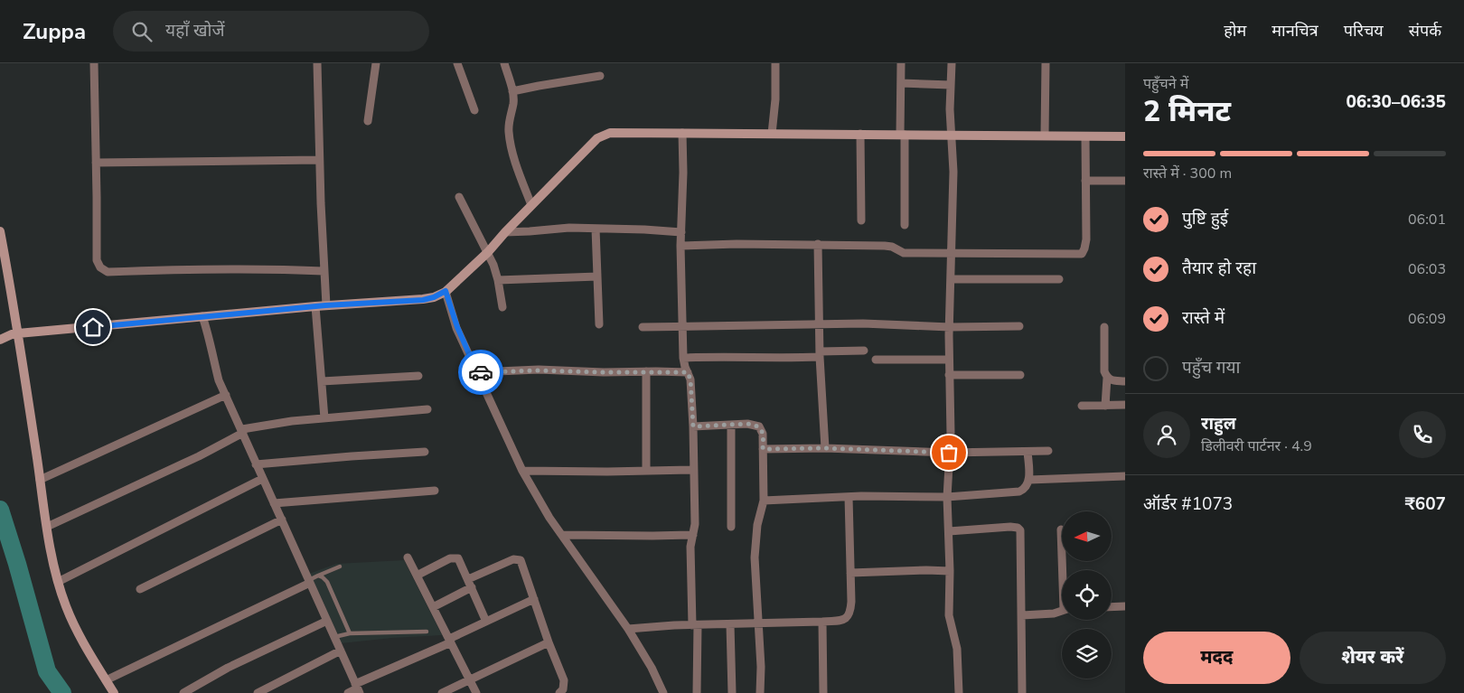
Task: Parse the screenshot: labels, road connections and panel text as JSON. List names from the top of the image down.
{
  "north": "left",
  "page": {
    "header": "Zuppa",
    "search": "यहाँ खोजें",
    "nav": [
      "होम",
      "मानचित्र",
      "परिचय",
      "संपर्क"
    ],
    "heading": ["2 मिनट", "पहुँचने में", "06:30–06:35"],
    "panel": [
      "राहुल",
      "डिलीवरी पार्टनर · 4.9",
      "ऑर्डर #1073",
      "₹607"
    ],
    "bar": "रास्ते में · 300 m",
    "list": [
      ["पुष्टि हुई", "06:01"],
      ["तैयार हो रहा", "06:03"],
      ["रास्ते में", "06:09"],
      "पहुँच गया"
    ],
    "buttons": ["मदद", "शेयर करें"]
  }
}
